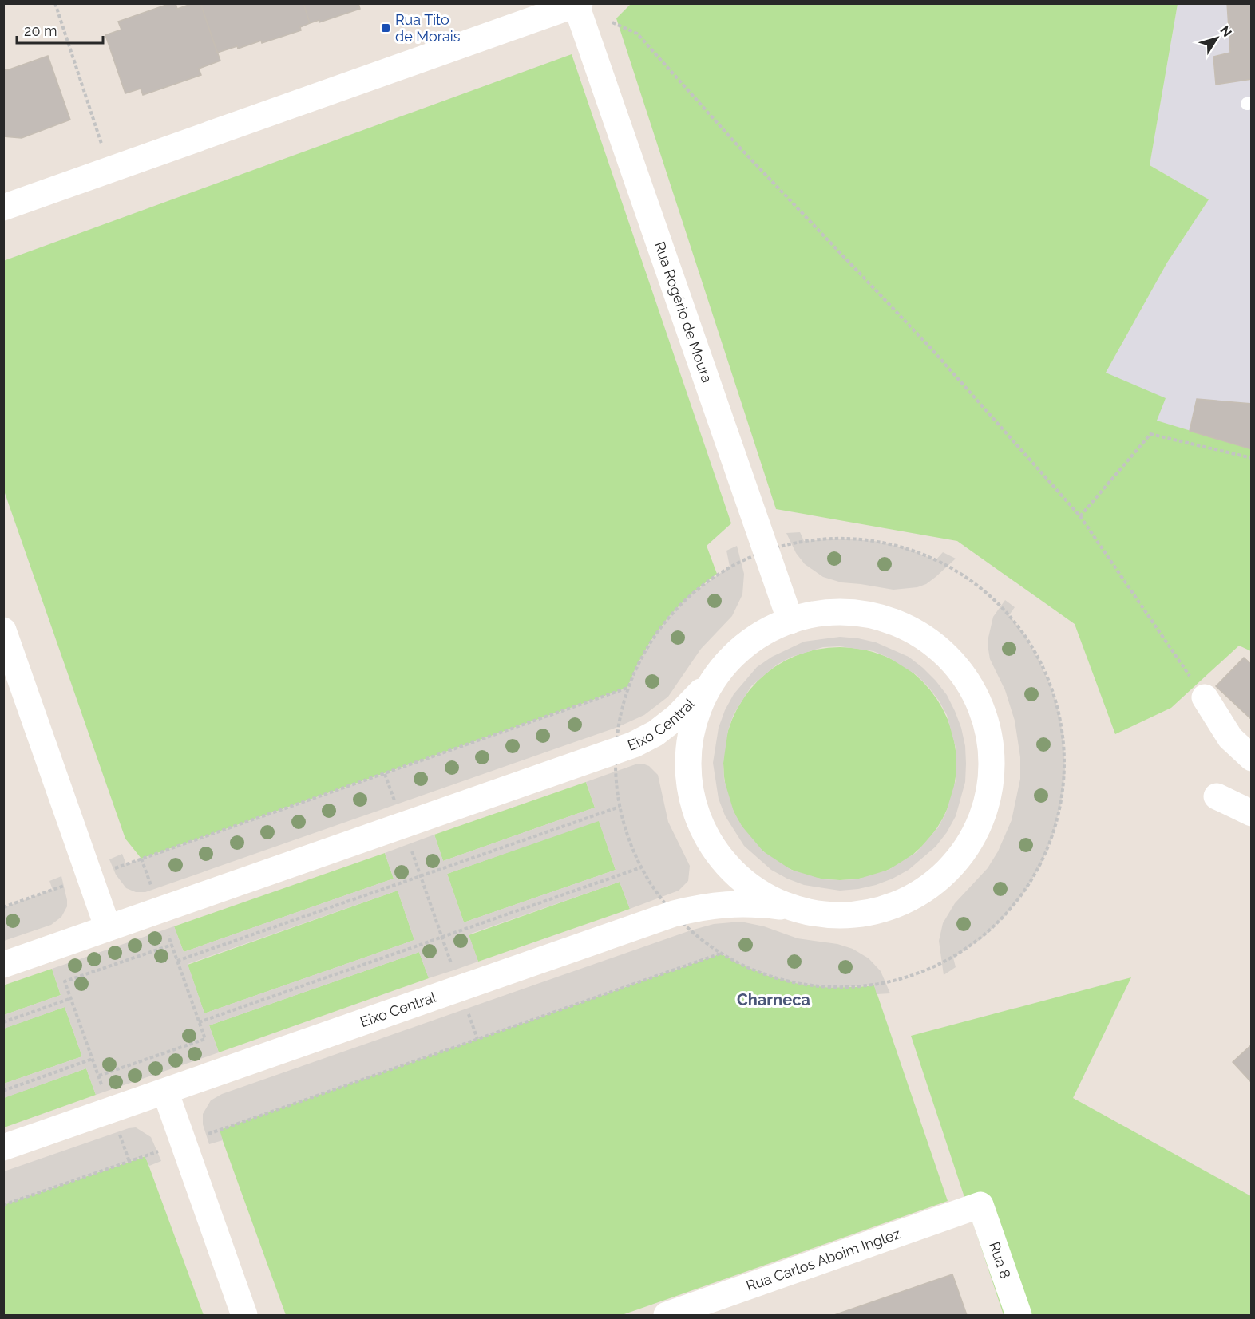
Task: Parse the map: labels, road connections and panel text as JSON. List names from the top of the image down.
{
  "streets": {
    "main road": [
      "Rua Rogério de Moura",
      "Eixo Central",
      "Rua Carlos Aboim Inglez",
      "Rua 8"
    ]
  },
  "crossings": [
    ["Rua Carlos Aboim Inglez", "Rua 8"]
  ],
  "districts": ["Charneca"],
  "places": {
    "transit": ["Rua Tito de Morais"]
  },
  "scale_bar": "20 m",
  "north": "top right"
}
